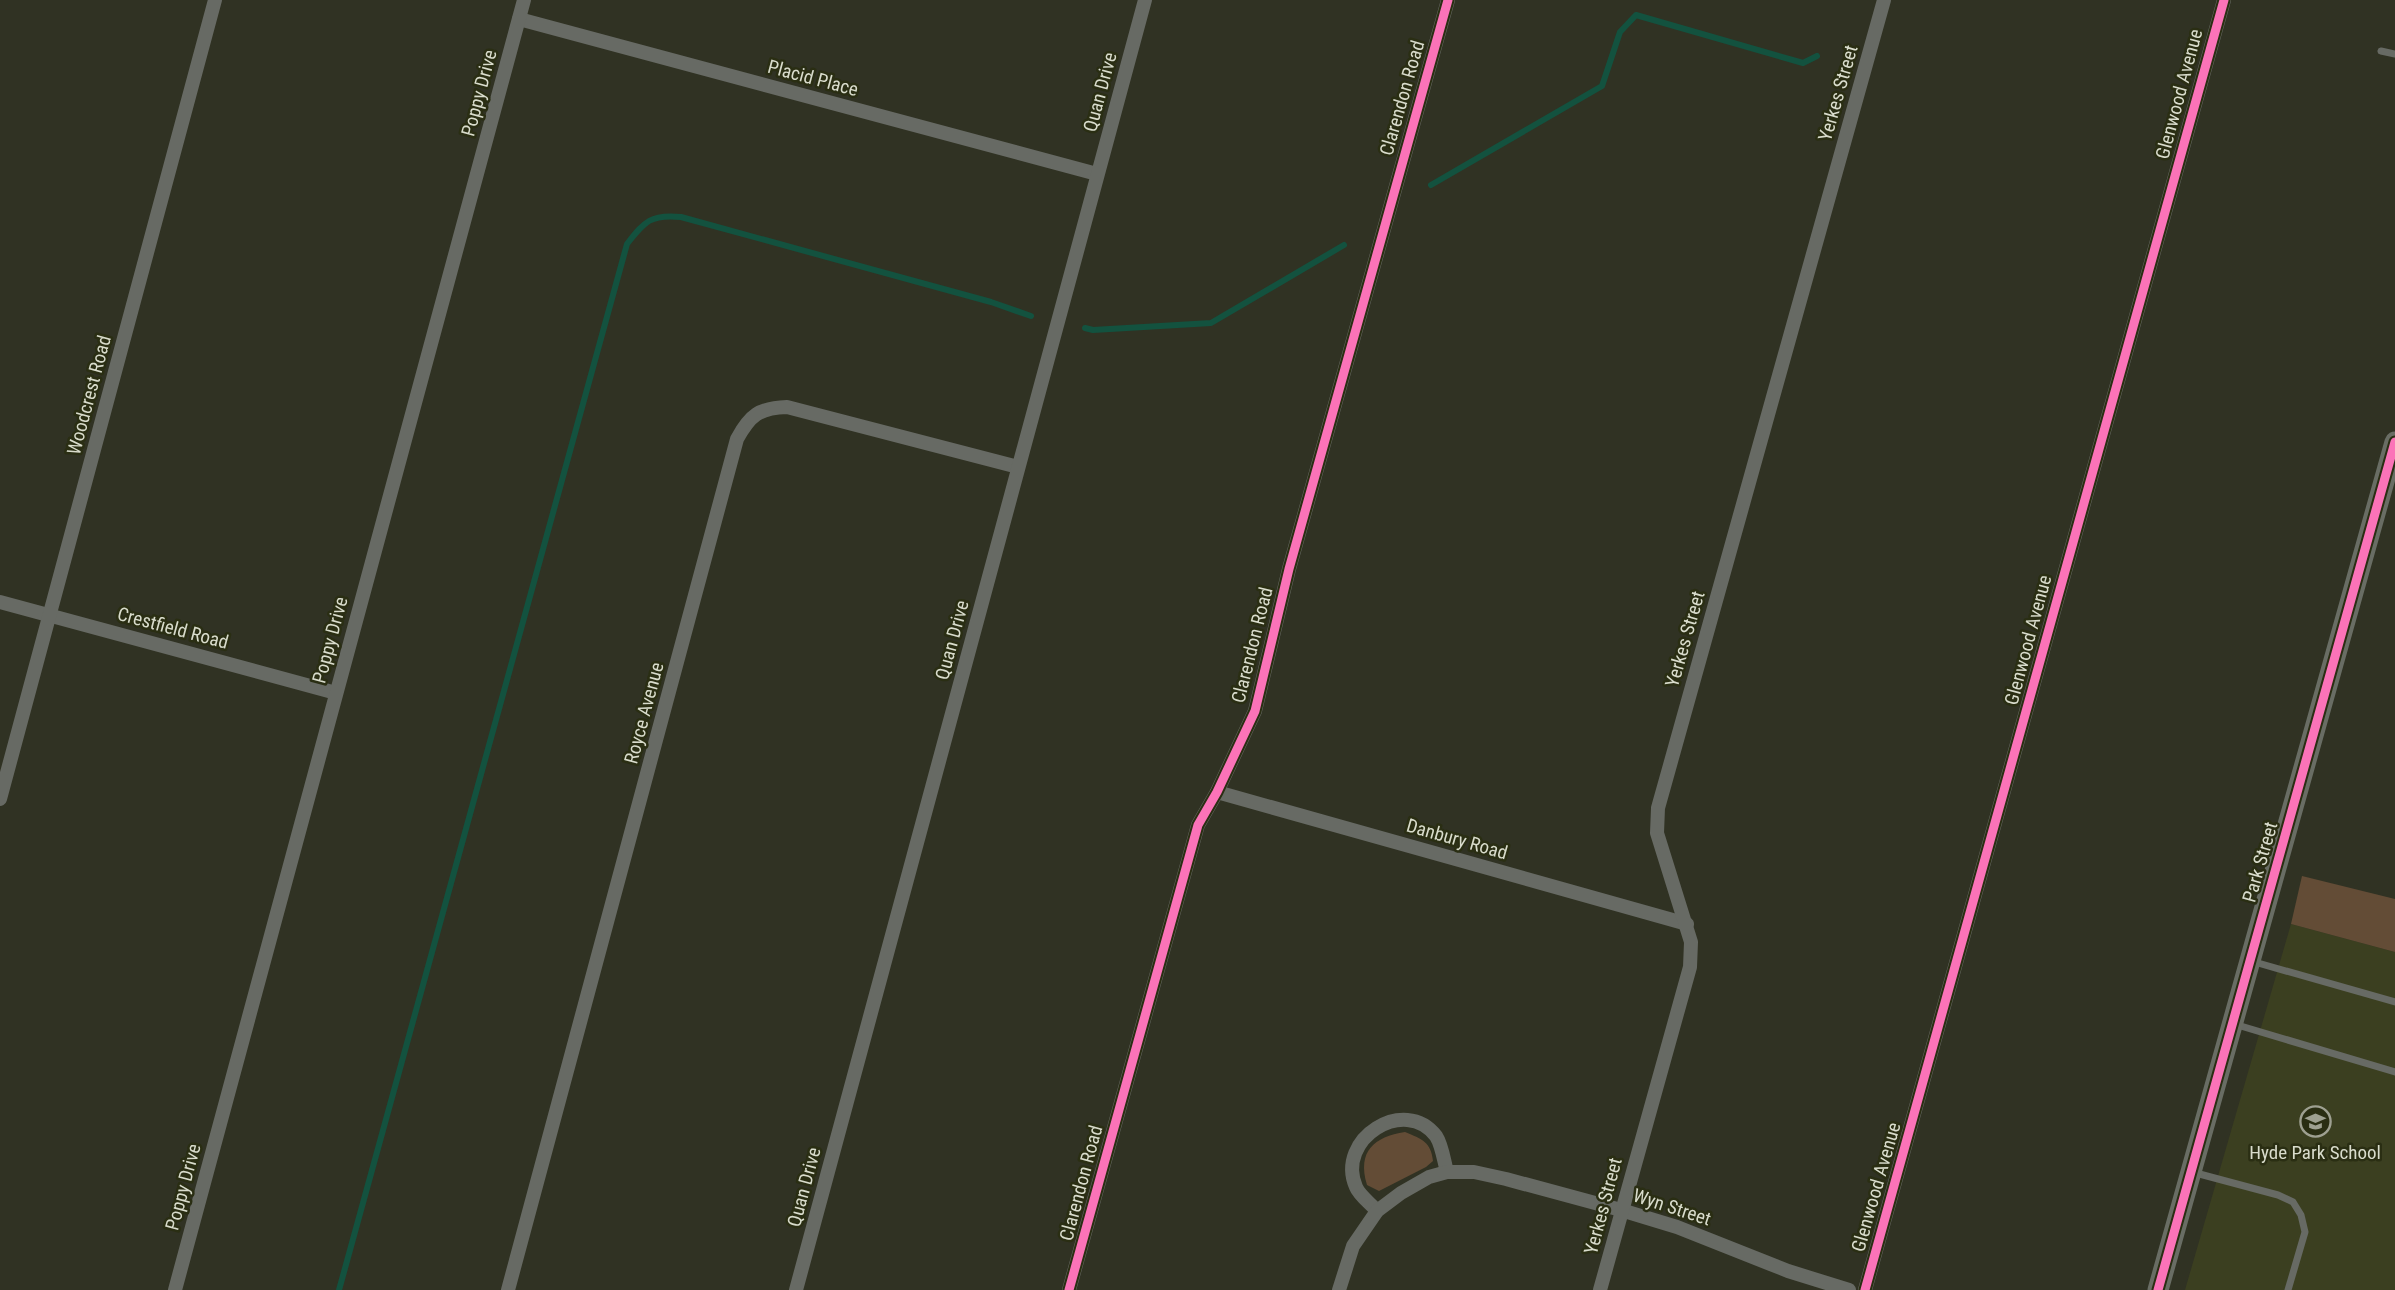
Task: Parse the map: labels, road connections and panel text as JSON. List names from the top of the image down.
{
  "streets": {
    "street": [
      "Placid Place",
      "Quan Drive",
      "Poppy Drive",
      "Yerkes Street",
      "Glenwood Avenue",
      "Clarendon Road",
      "Woodcrest Road",
      "Crestfield Road",
      "Royce Avenue",
      "Danbury Road",
      "Park Street",
      "Wyn Street"
    ]
  },
  "crossings": [
    ["Placid Place", "Quan Drive"],
    ["Placid Place", "Poppy Drive"],
    ["Quan Drive", "Royce Avenue"],
    ["Poppy Drive", "Crestfield Road"],
    ["Yerkes Street", "Danbury Road"],
    ["Yerkes Street", "Wyn Street"],
    ["Clarendon Road", "Danbury Road"],
    ["Woodcrest Road", "Crestfield Road"]
  ],
  "places": {
    "school or university": ["Hyde Park School"]
  }
}
